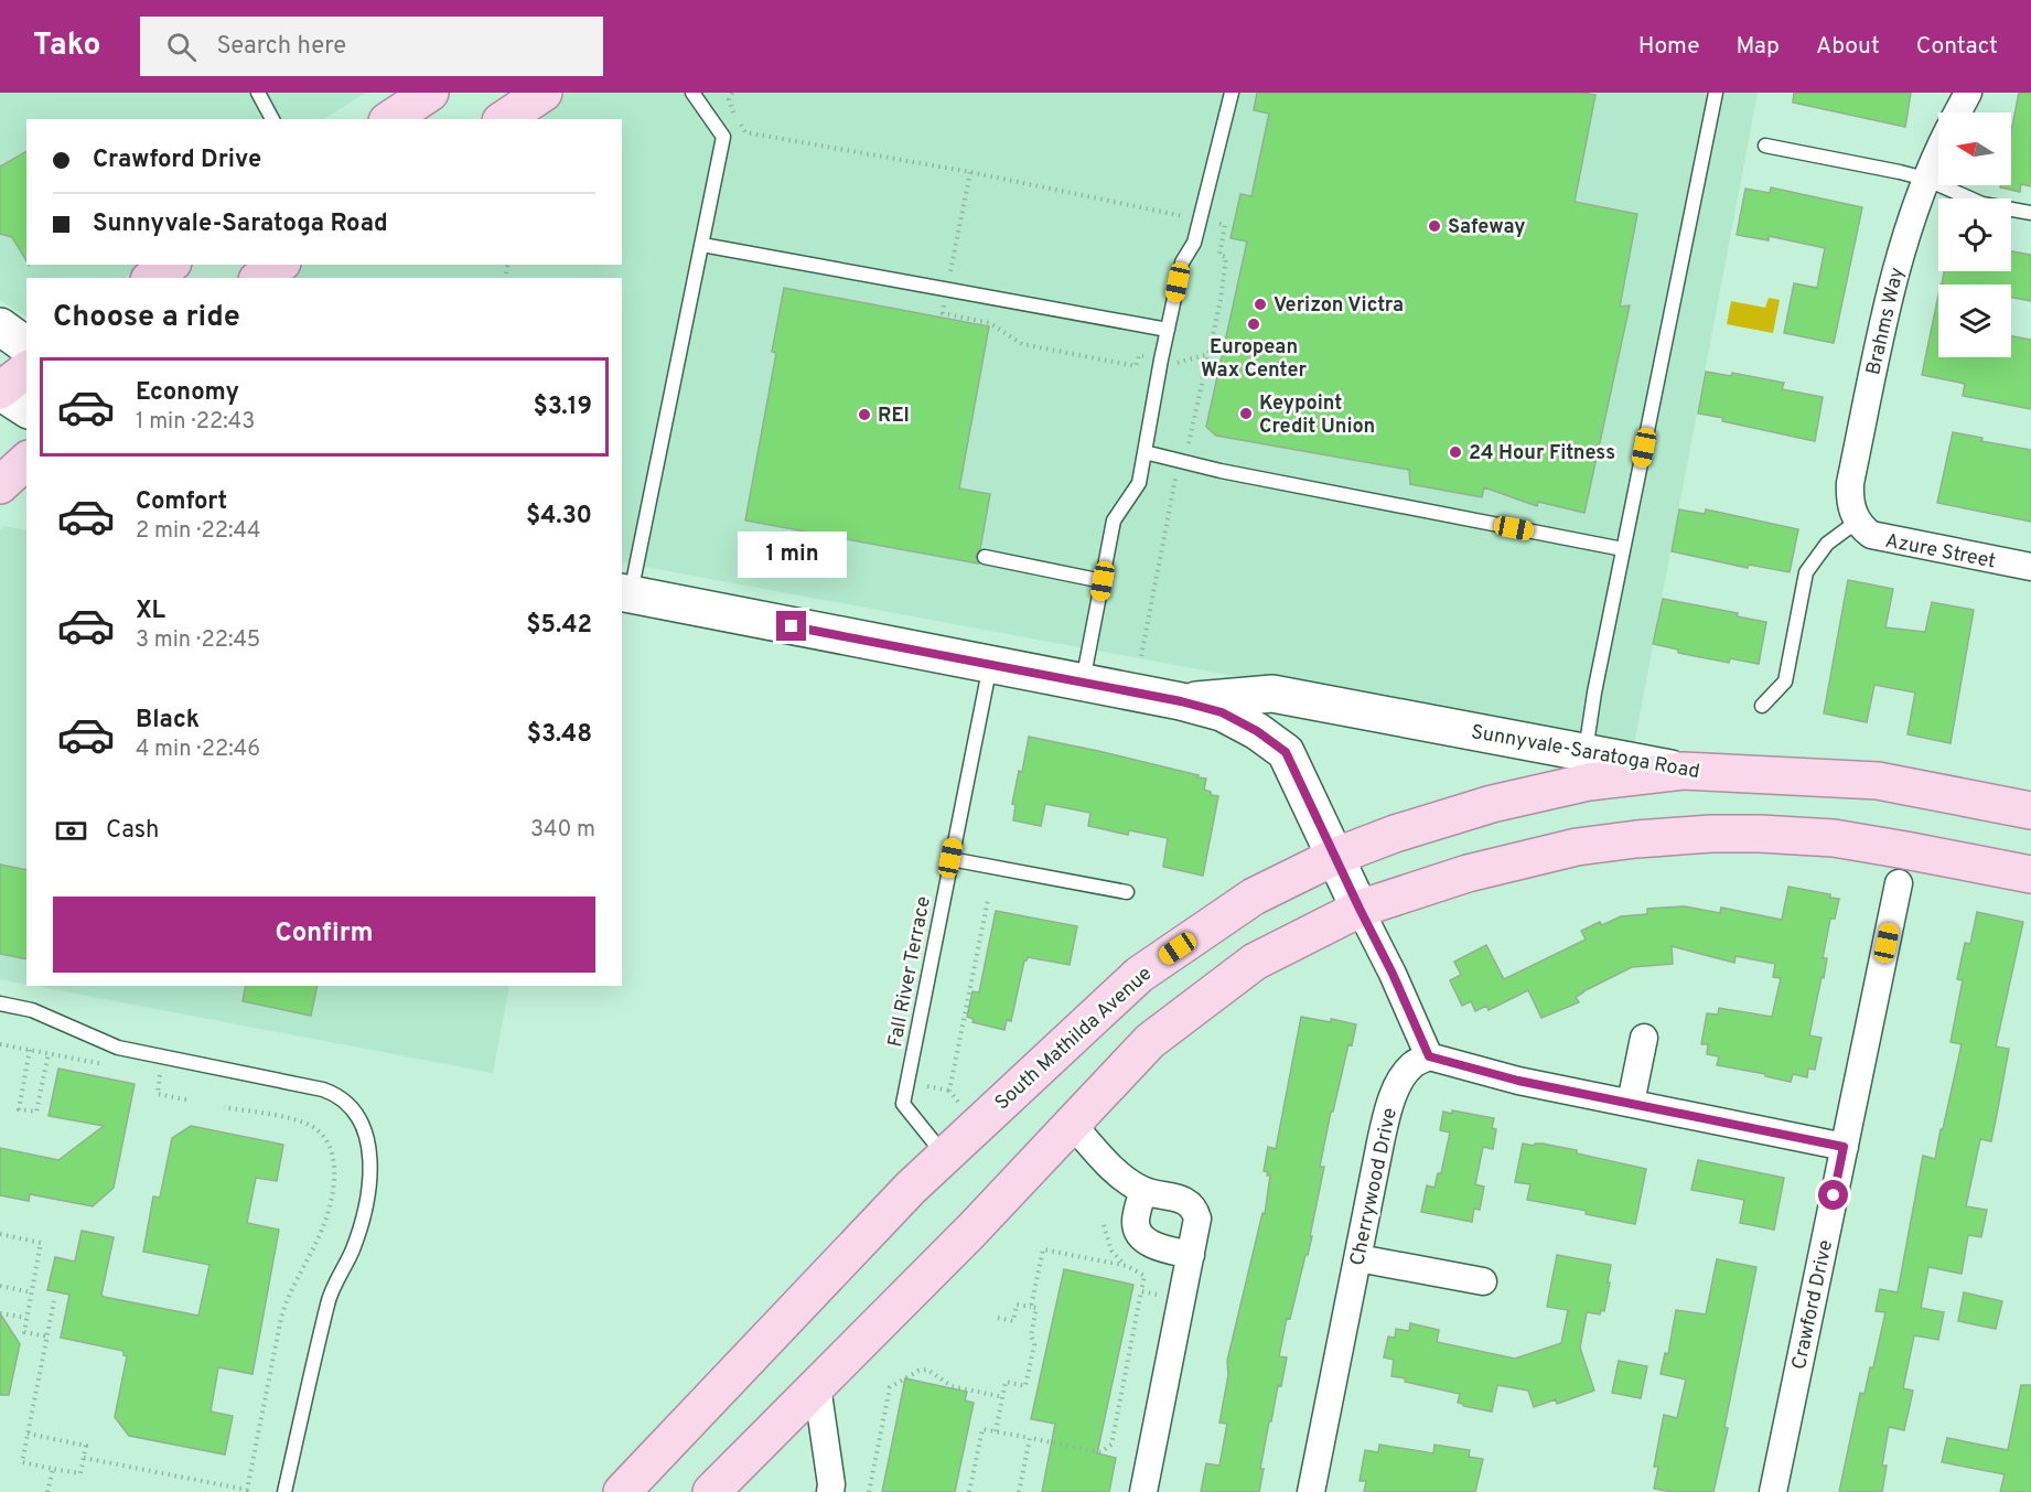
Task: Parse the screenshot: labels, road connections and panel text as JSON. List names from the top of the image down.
{
  "streets": {
    "main road": ["Sunnyvale-Saratoga Road", "South Mathilda Avenue"],
    "street": [
      "Brahms Way",
      "Azure Street",
      "Cherrywood Drive",
      "Crawford Drive"
    ],
    "lane": ["Fall River Terrace"]
  },
  "crossings": [
    ["Brahms Way", "Azure Street"],
    ["Sunnyvale-Saratoga Road", "Fall River Terrace"],
    ["Sunnyvale-Saratoga Road", "South Mathilda Avenue"],
    ["Fall River Terrace", "South Mathilda Avenue"]
  ],
  "places": [
    "Safeway",
    "Verizon Victra",
    "European Wax Center",
    "Keypoint Credit Union",
    "REI",
    "24 Hour Fitness"
  ],
  "north": "left",
  "page": {
    "header": "Tako",
    "search": "Search here",
    "nav": [
      "Home",
      "Map",
      "About",
      "Contact"
    ],
    "banner": ["Crawford Drive", "Sunnyvale-Saratoga Road"],
    "heading": "Choose a ride",
    "list": [
      {
        "name": "Economy",
        "note": "1 min · 22:43",
        "value": "$3.19"
      },
      {
        "name": "Comfort",
        "note": "2 min · 22:44",
        "value": "$4.30"
      },
      {
        "name": "XL",
        "note": "3 min · 22:45",
        "value": "$5.42"
      },
      {
        "name": "Black",
        "note": "4 min · 22:46",
        "value": "$3.48"
      }
    ],
    "bubble": "1 min",
    "pay": ["Cash", "340 m"],
    "buttons": "Confirm"
  }
}
